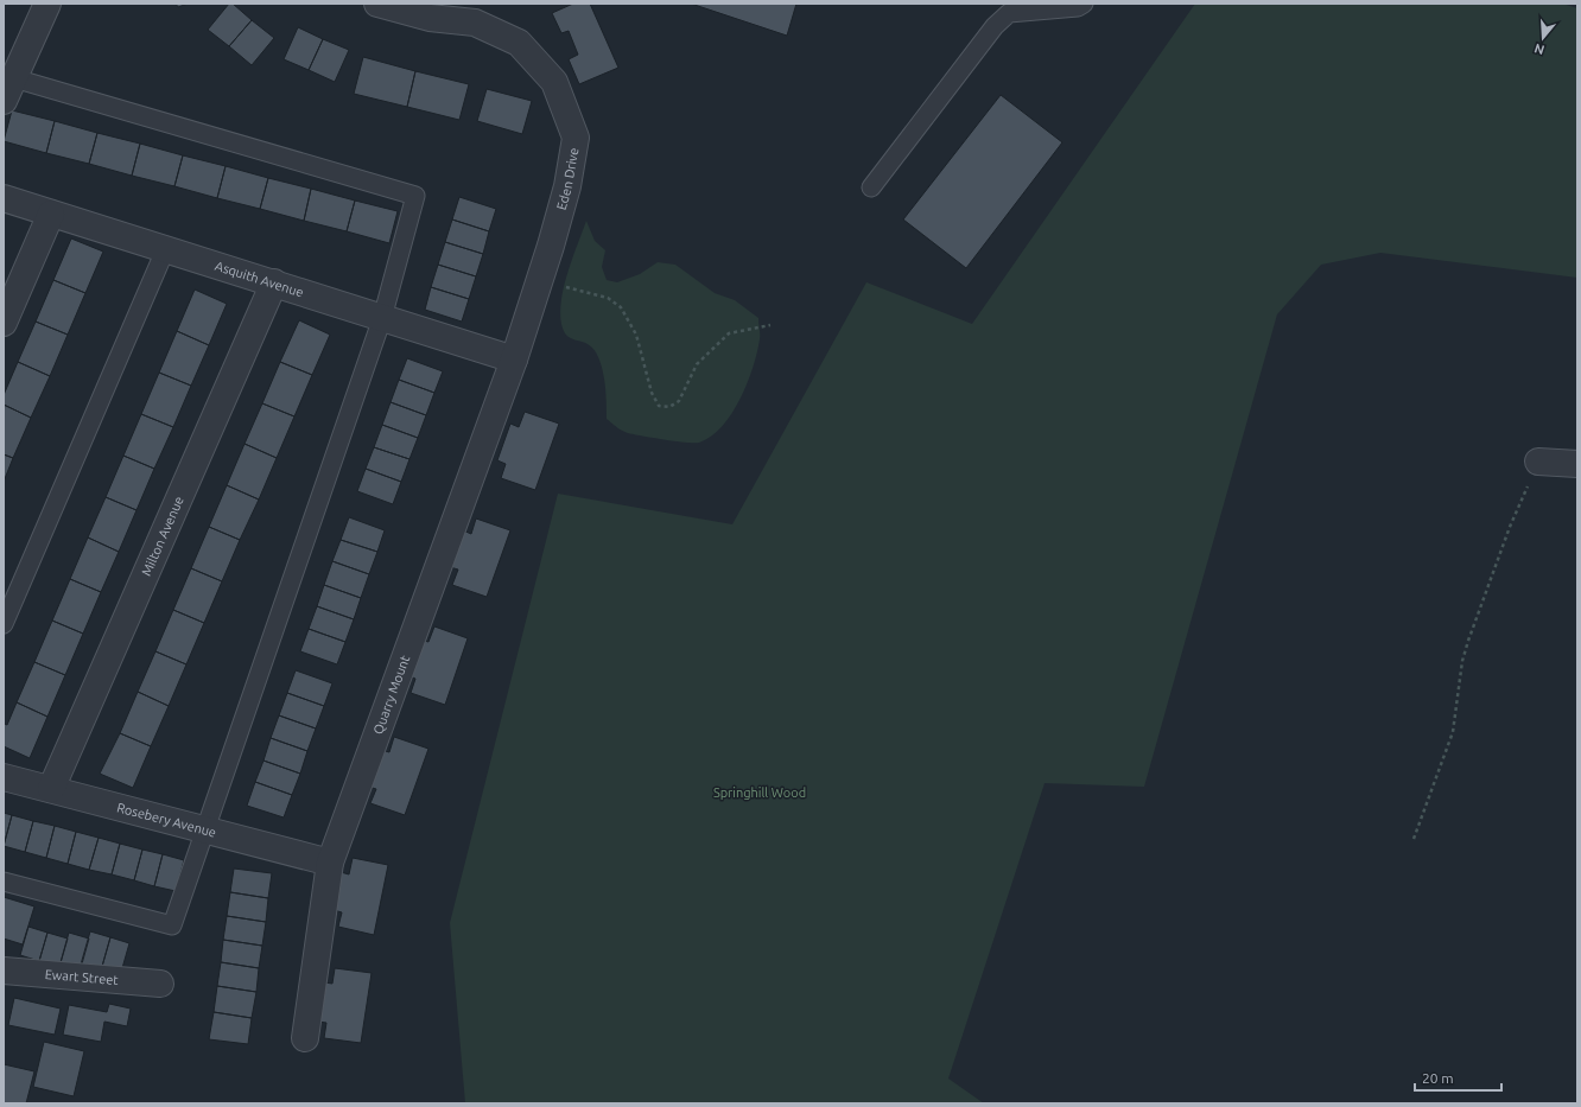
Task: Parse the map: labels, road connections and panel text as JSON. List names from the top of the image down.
{
  "streets": {
    "street": [
      "Eden Drive",
      "Asquith Avenue",
      "Milton Avenue",
      "Quarry Mount",
      "Rosebery Avenue",
      "Ewart Street"
    ]
  },
  "crossings": [
    ["Eden Drive", "Asquith Avenue"],
    ["Eden Drive", "Quarry Mount"],
    ["Asquith Avenue", "Milton Avenue"],
    ["Asquith Avenue", "Quarry Mount"],
    ["Milton Avenue", "Rosebery Avenue"],
    ["Quarry Mount", "Rosebery Avenue"]
  ],
  "parks": ["Springhill Wood"],
  "scale_bar": "20 m",
  "north": "bottom"
}
